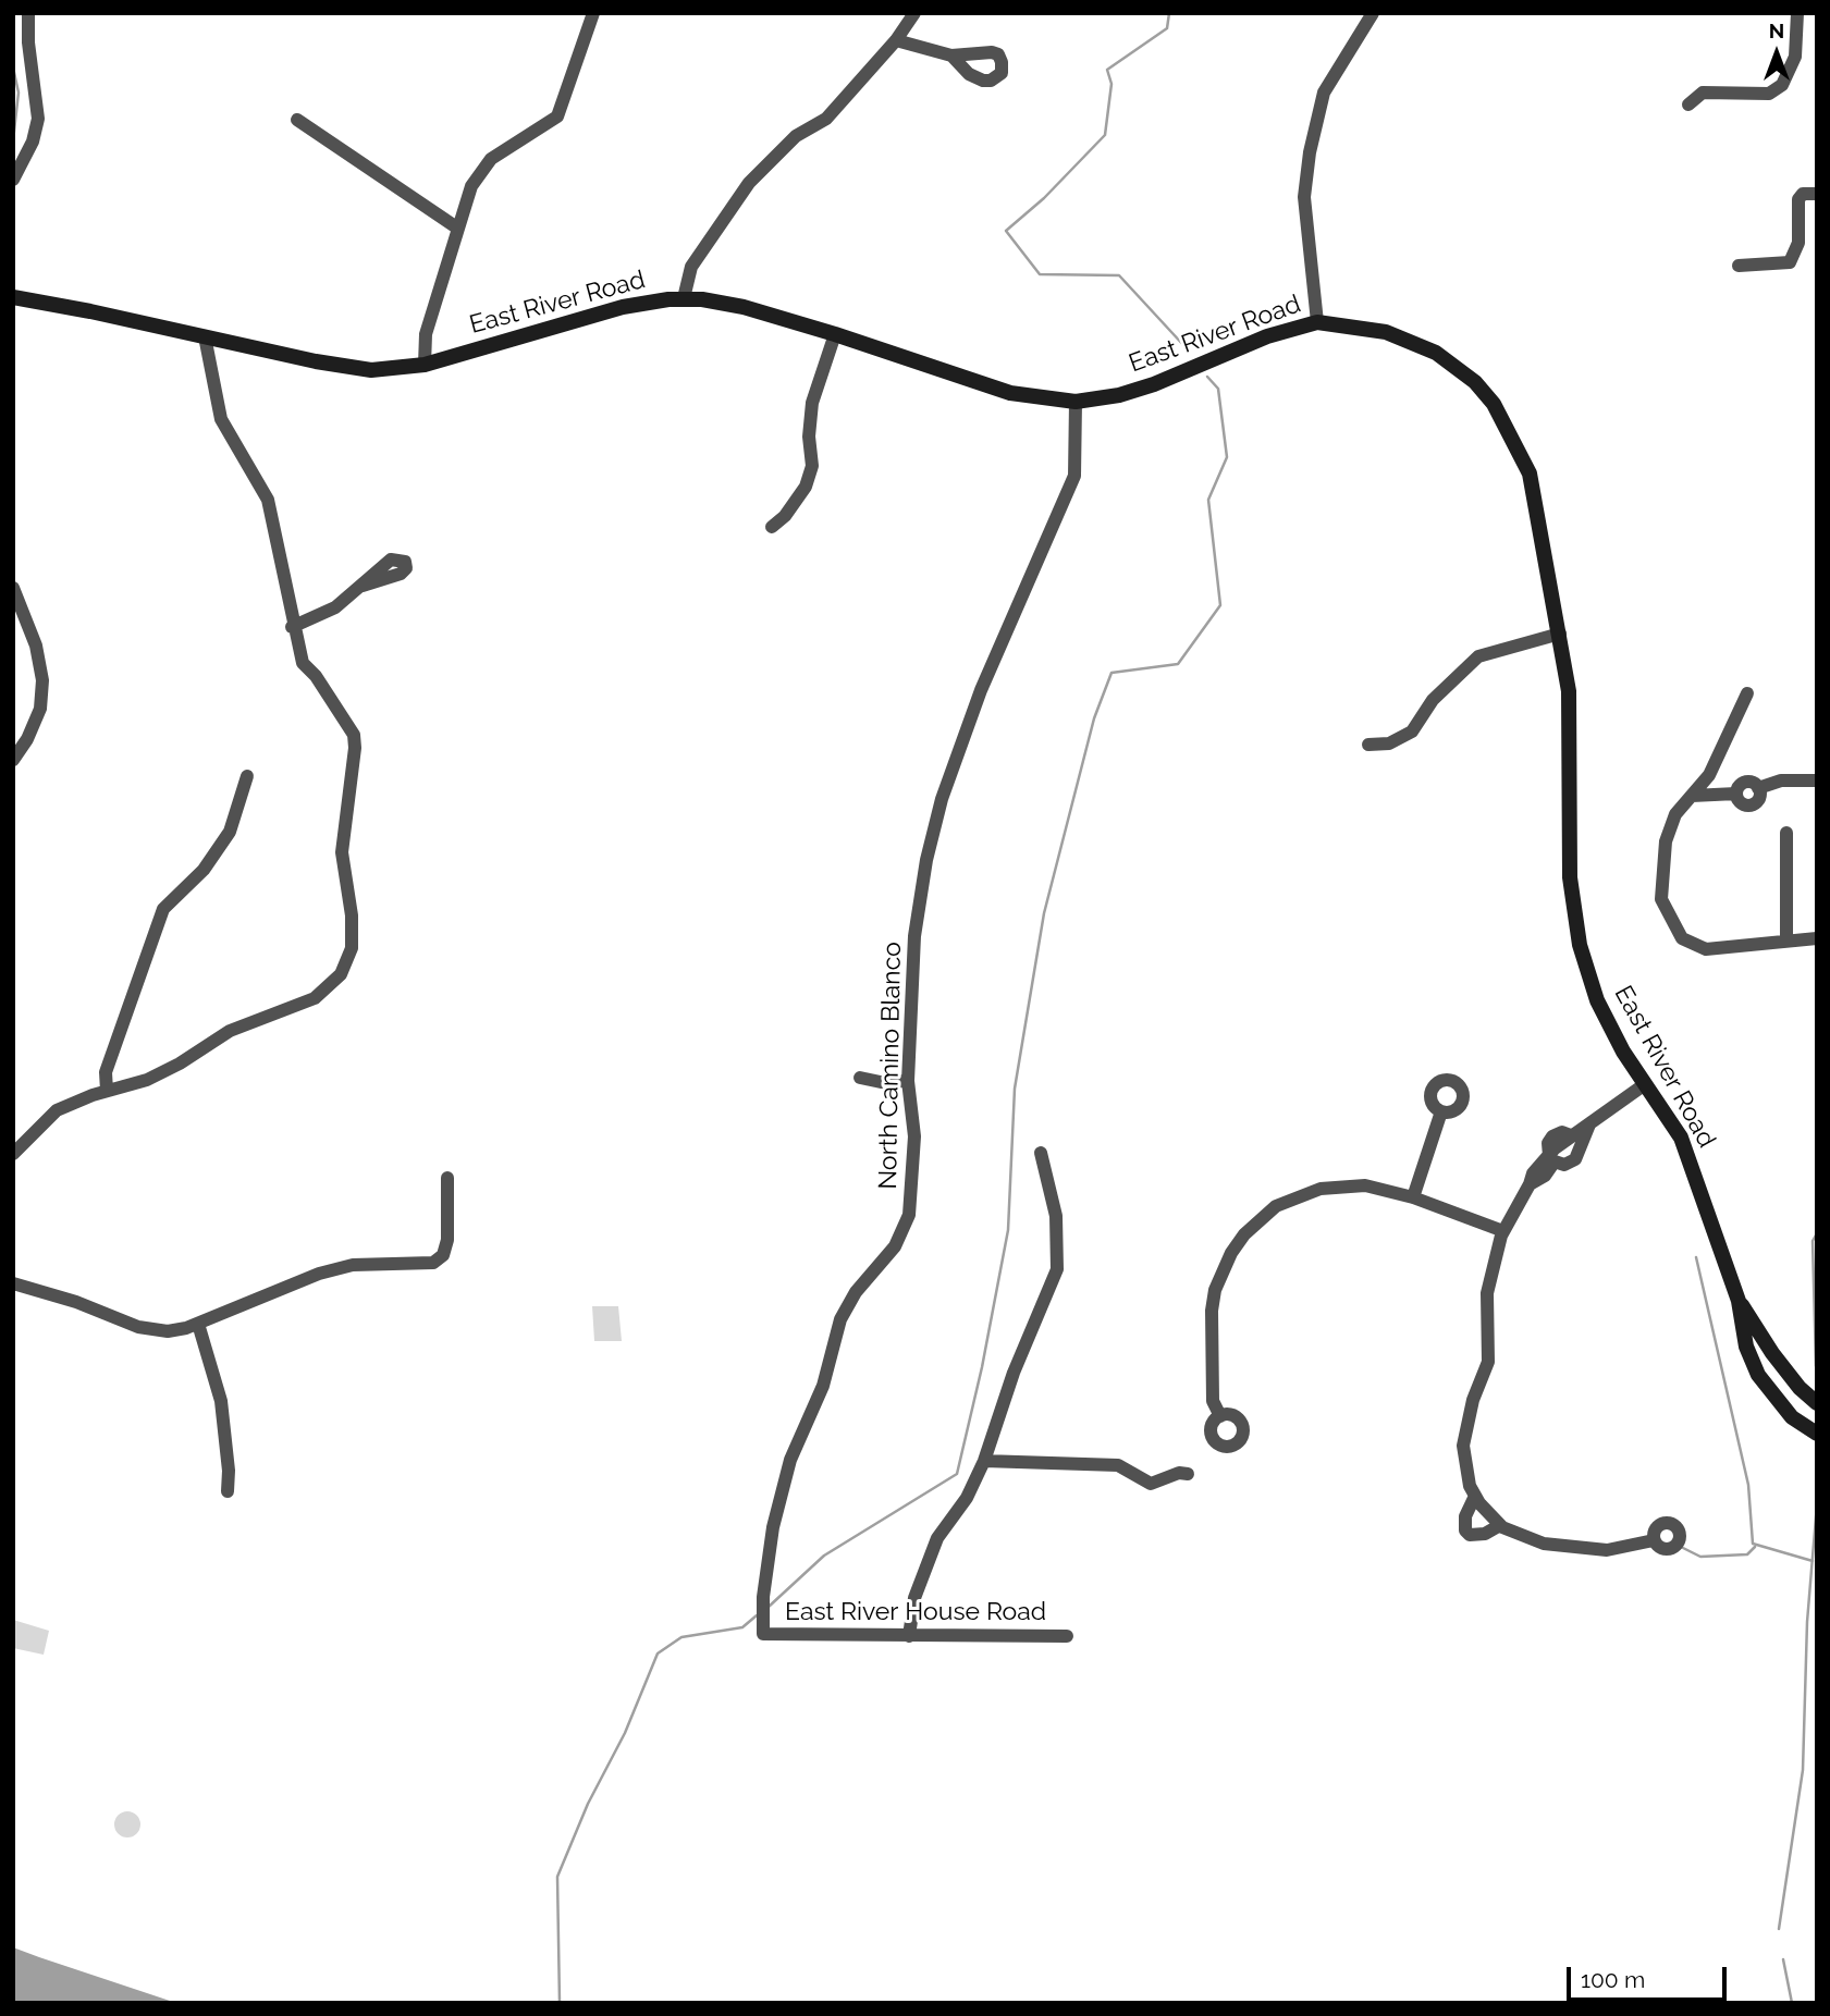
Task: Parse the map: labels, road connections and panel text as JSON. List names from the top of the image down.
{
  "streets": {
    "street": ["East River Road", "North Camino Blanco", "East River House Road"]
  },
  "crossings": [
    ["East River Road", "North Camino Blanco"],
    ["North Camino Blanco", "East River House Road"]
  ],
  "scale_bar": "100 m",
  "north": "top"
}
